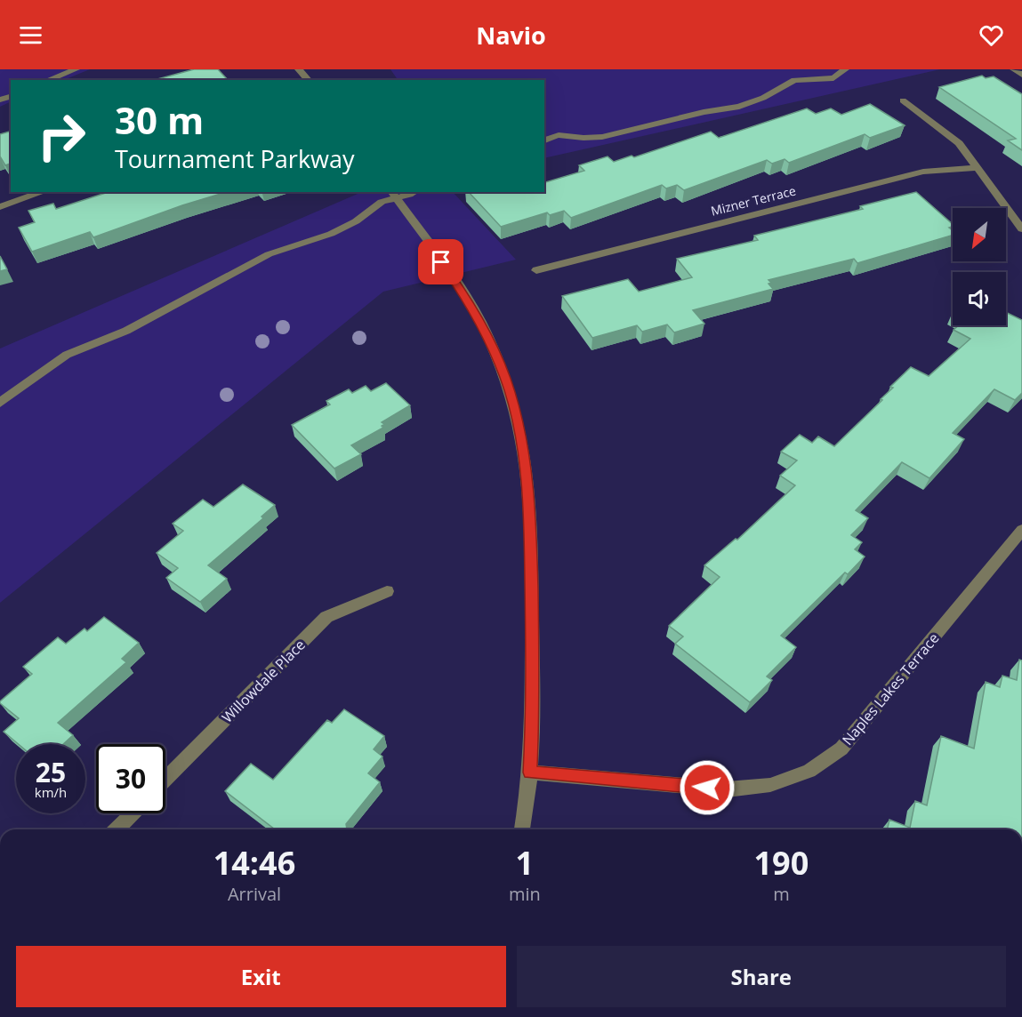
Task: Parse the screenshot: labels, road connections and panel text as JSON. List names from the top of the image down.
{
  "streets": {
    "street": ["Mizner Terrace", "Willowdale Place", "Naples Lakes Terrace"]
  },
  "north": "bottom left",
  "page": {
    "header": "Navio",
    "turn": ["30 m", "Tournament Parkway"],
    "speed": "25 km/h",
    "limit": "30",
    "eta": [
      "14:46",
      "Arrival",
      "1",
      "min",
      "190",
      "m"
    ],
    "buttons": ["Exit", "Share"]
  }
}
